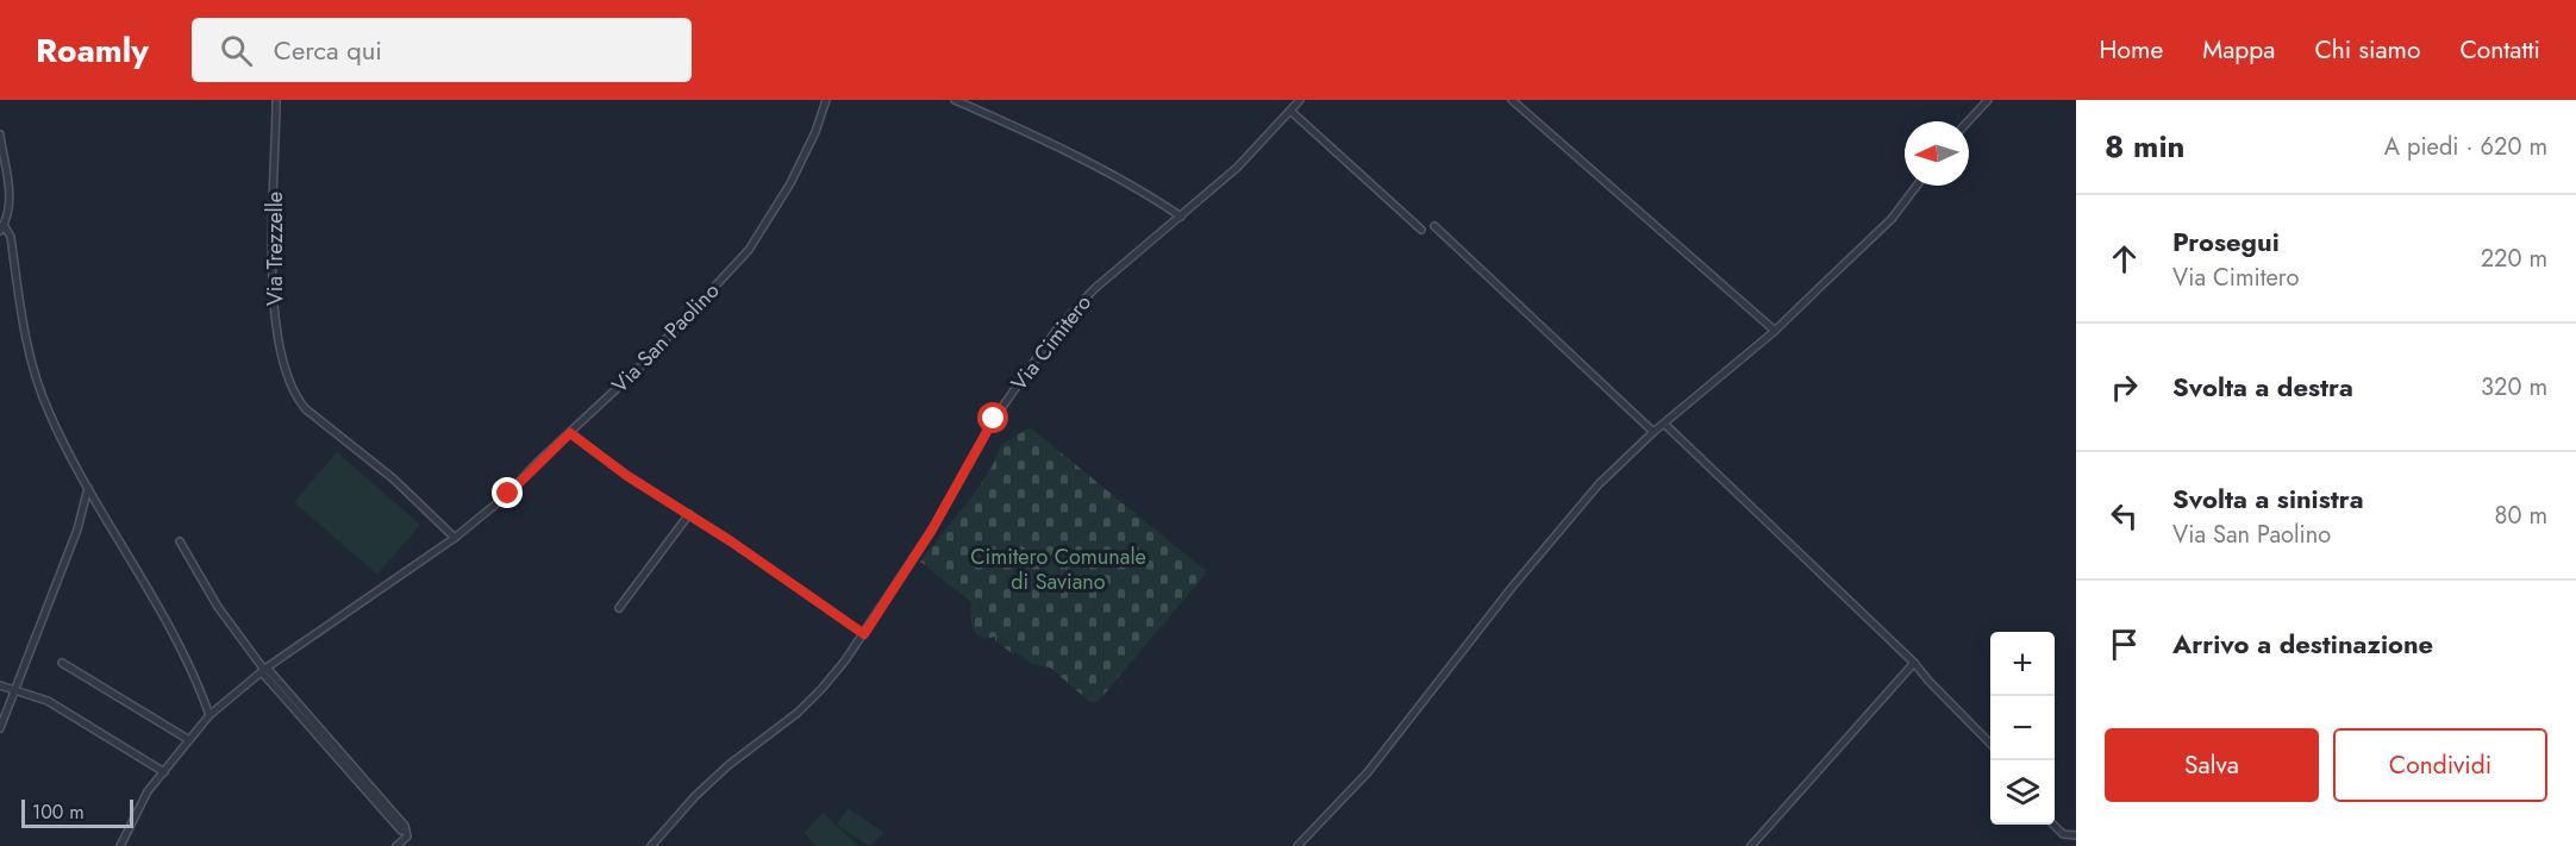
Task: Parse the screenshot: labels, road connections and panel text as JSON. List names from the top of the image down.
{
  "streets": {
    "street": ["Via Trezzelle", "Via San Paolino", "Via Cimitero"]
  },
  "crossings": [
    ["Via Trezzelle", "Via San Paolino"]
  ],
  "parks": ["Cimitero Comunale di Saviano"],
  "scale_bar": "100 m",
  "north": "left",
  "page": {
    "header": "Roamly",
    "search": "Cerca qui",
    "nav": [
      "Home",
      "Mappa",
      "Chi siamo",
      "Contatti"
    ],
    "heading": ["8 min", "A piedi · 620 m"],
    "list": [
      ["Prosegui", "Via Cimitero", "220 m"],
      ["Svolta a destra", "320 m"],
      ["Svolta a sinistra", "Via San Paolino", "80 m"],
      "Arrivo a destinazione"
    ],
    "map_buttons": ["+", "−"],
    "buttons": ["Salva", "Condividi"],
    "scale": "100 m"
  }
}
